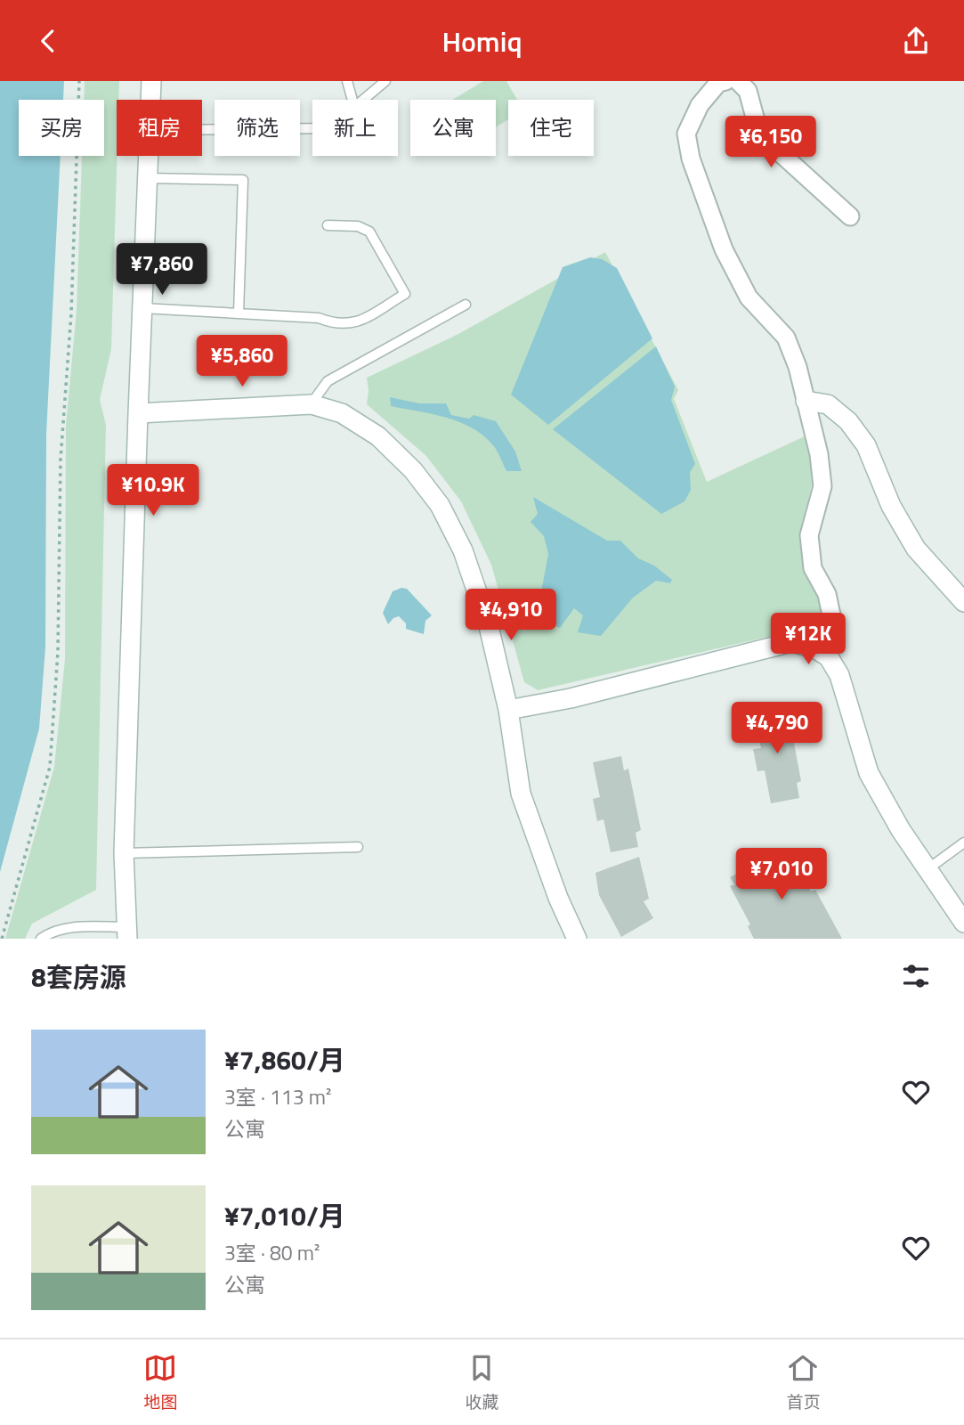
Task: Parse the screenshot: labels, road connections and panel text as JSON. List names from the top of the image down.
{
  "page": {
    "header": "Homiq",
    "chip": [
      "买房",
      "租房",
      "筛选",
      "新上",
      "公寓",
      "住宅"
    ],
    "price": [
      "¥6,150",
      "¥7,860",
      "¥5,860",
      "¥10.9K",
      "¥4,910",
      "¥12K",
      "¥4,790",
      "¥7,010"
    ],
    "heading": "8套房源",
    "list": [
      {
        "name": "¥7,860/月",
        "note": "3室 · 113 m² · 公寓"
      },
      {
        "name": "¥7,010/月",
        "note": "3室 · 80 m² · 公寓"
      }
    ],
    "tabs": ["地图", "收藏", "首页"]
  }
}
